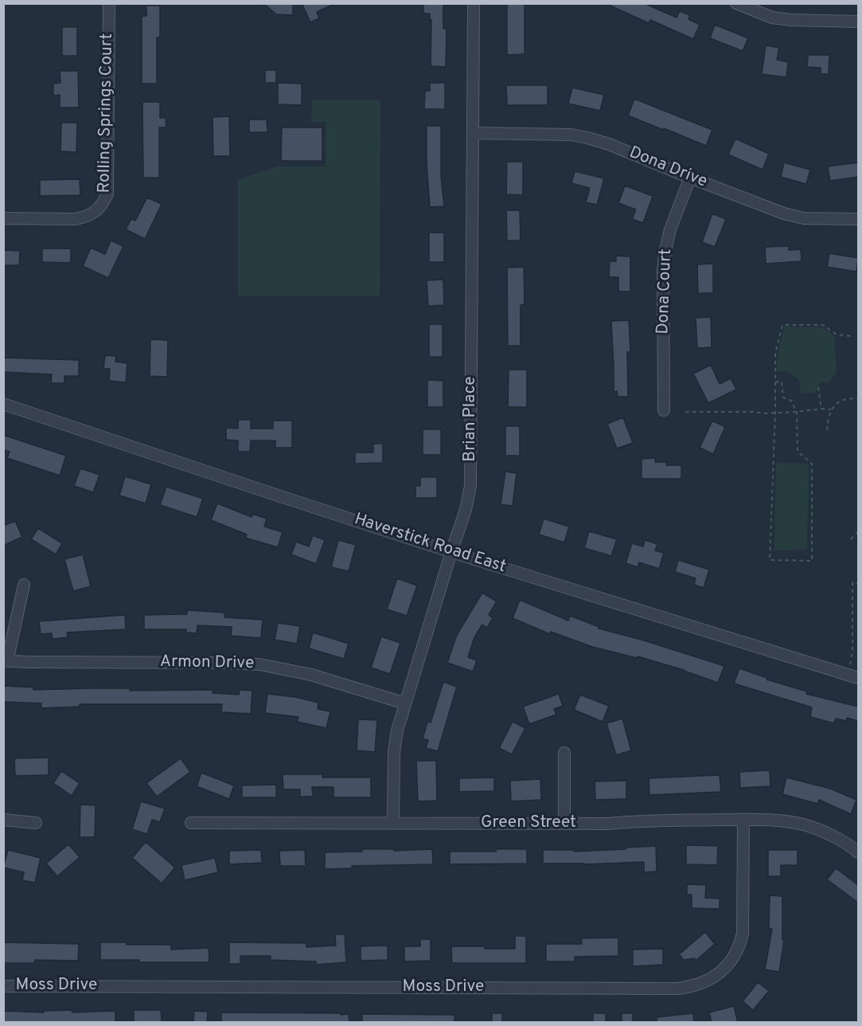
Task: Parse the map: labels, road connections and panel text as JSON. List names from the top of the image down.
{
  "streets": {
    "street": [
      "Rolling Springs Court",
      "Dona Drive",
      "Dona Court",
      "Brian Place",
      "Haverstick Road East",
      "Armon Drive",
      "Green Street",
      "Moss Drive"
    ]
  },
  "crossings": [
    ["Dona Drive", "Dona Court"],
    ["Dona Drive", "Brian Place"],
    ["Brian Place", "Haverstick Road East"],
    ["Brian Place", "Armon Drive"],
    ["Brian Place", "Green Street"],
    ["Green Street", "Moss Drive"]
  ]
}
